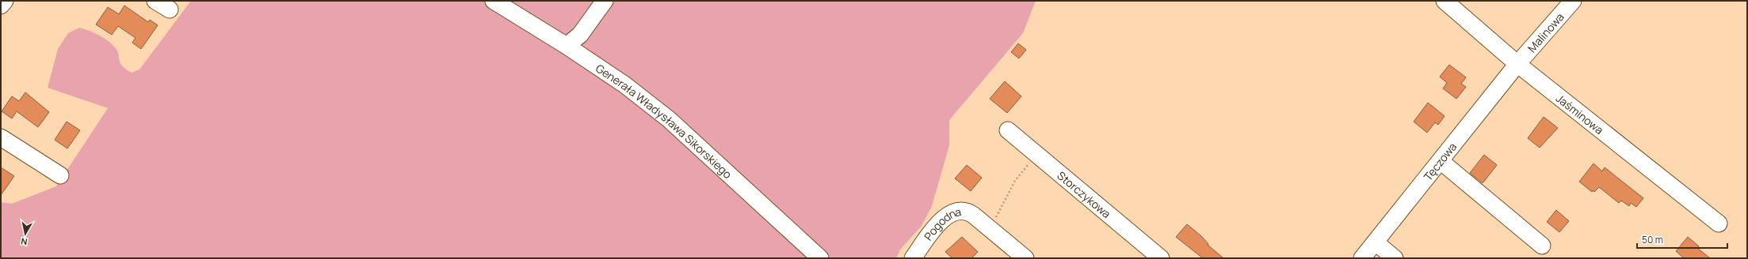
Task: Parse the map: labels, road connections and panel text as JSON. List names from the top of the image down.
{
  "streets": {
    "street": [
      "Malinowa",
      "Jaśminowa",
      "Generała Władysława Sikorskiego",
      "Tęczowa",
      "Storczykowa",
      "Pogodna"
    ]
  },
  "crossings": [
    ["Malinowa", "Jaśminowa"],
    ["Malinowa", "Tęczowa"],
    ["Jaśminowa", "Tęczowa"]
  ],
  "scale_bar": "50 m",
  "north": "bottom"
}
